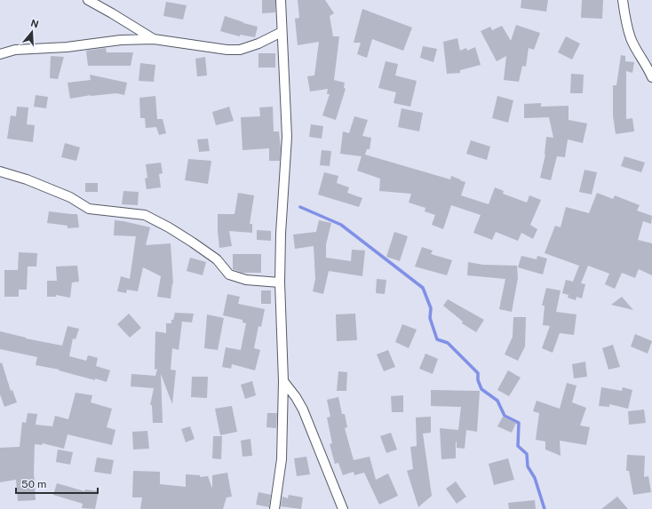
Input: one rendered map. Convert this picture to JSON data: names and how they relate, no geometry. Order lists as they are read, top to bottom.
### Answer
{
  "scale_bar": "50 m",
  "north": "top"
}
